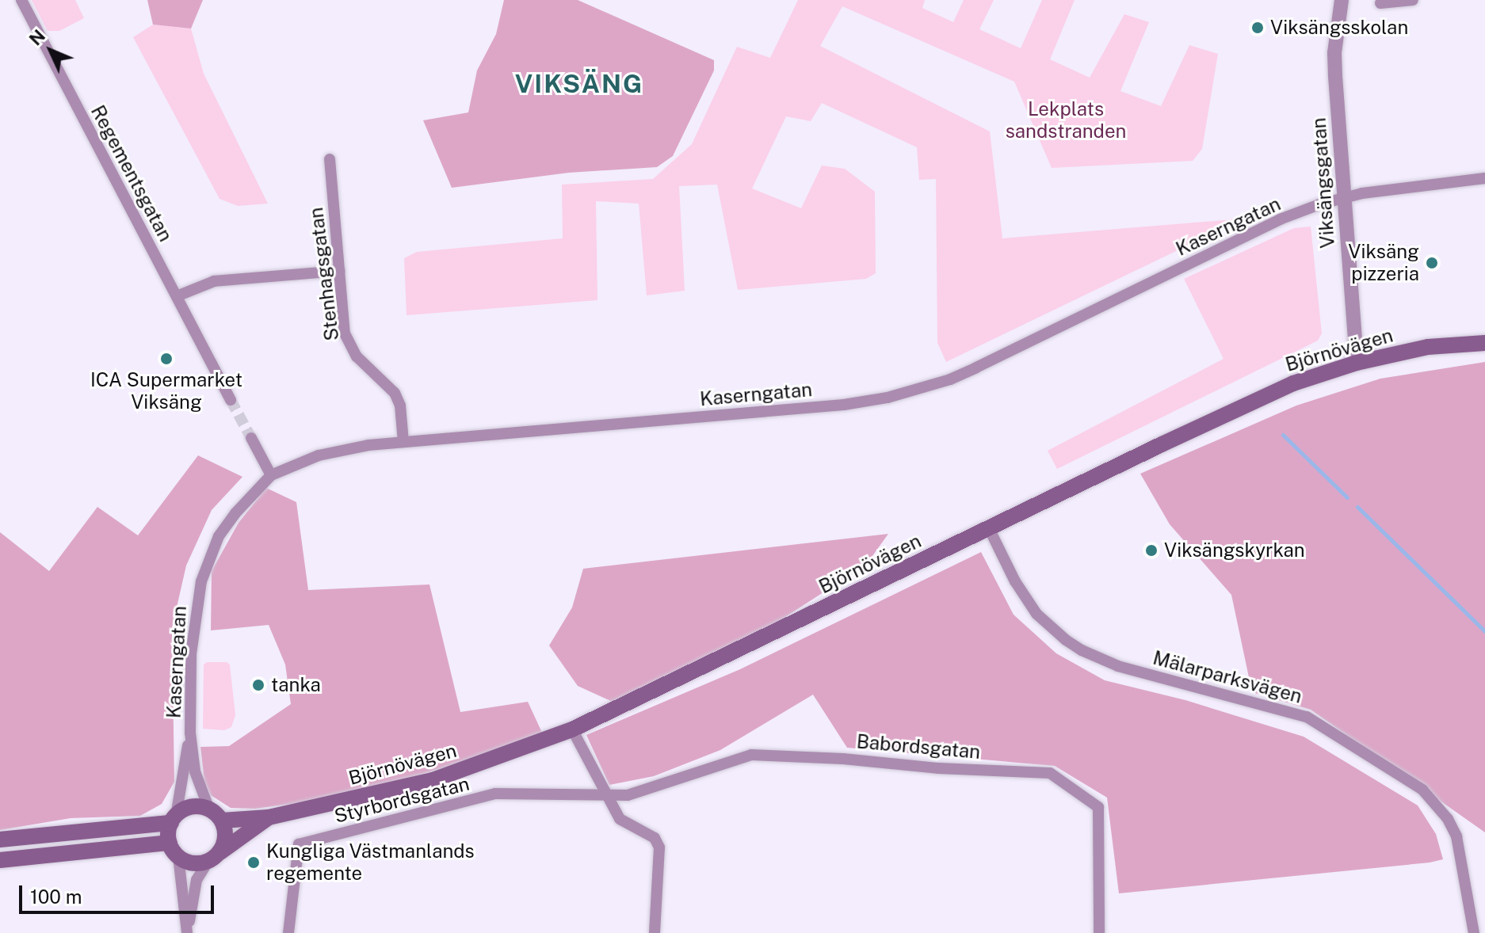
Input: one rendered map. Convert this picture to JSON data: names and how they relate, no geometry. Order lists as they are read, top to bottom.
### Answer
{
  "streets": {
    "main road": ["Björnövägen"],
    "street": [
      "Regementsgatan",
      "Viksängsgatan",
      "Kaserngatan",
      "Stenhagsgatan",
      "Mälarparksvägen",
      "Babordsgatan",
      "Styrbordsgatan"
    ]
  },
  "crossings": [
    ["Viksängsgatan", "Kaserngatan"],
    ["Viksängsgatan", "Björnövägen"],
    ["Kaserngatan", "Stenhagsgatan"],
    ["Kaserngatan", "Björnövägen"],
    ["Björnövägen", "Mälarparksvägen"],
    ["Babordsgatan", "Styrbordsgatan"]
  ],
  "districts": ["VIKSÄNG"],
  "parks": ["Lekplats sandstranden"],
  "places": [
    "Viksängsskolan",
    "Viksäng pizzeria",
    "ICA Supermarket Viksäng",
    "Viksängskyrkan",
    "tanka",
    "Kungliga Västmanlands regemente"
  ],
  "scale_bar": "100 m",
  "north": "top left"
}
